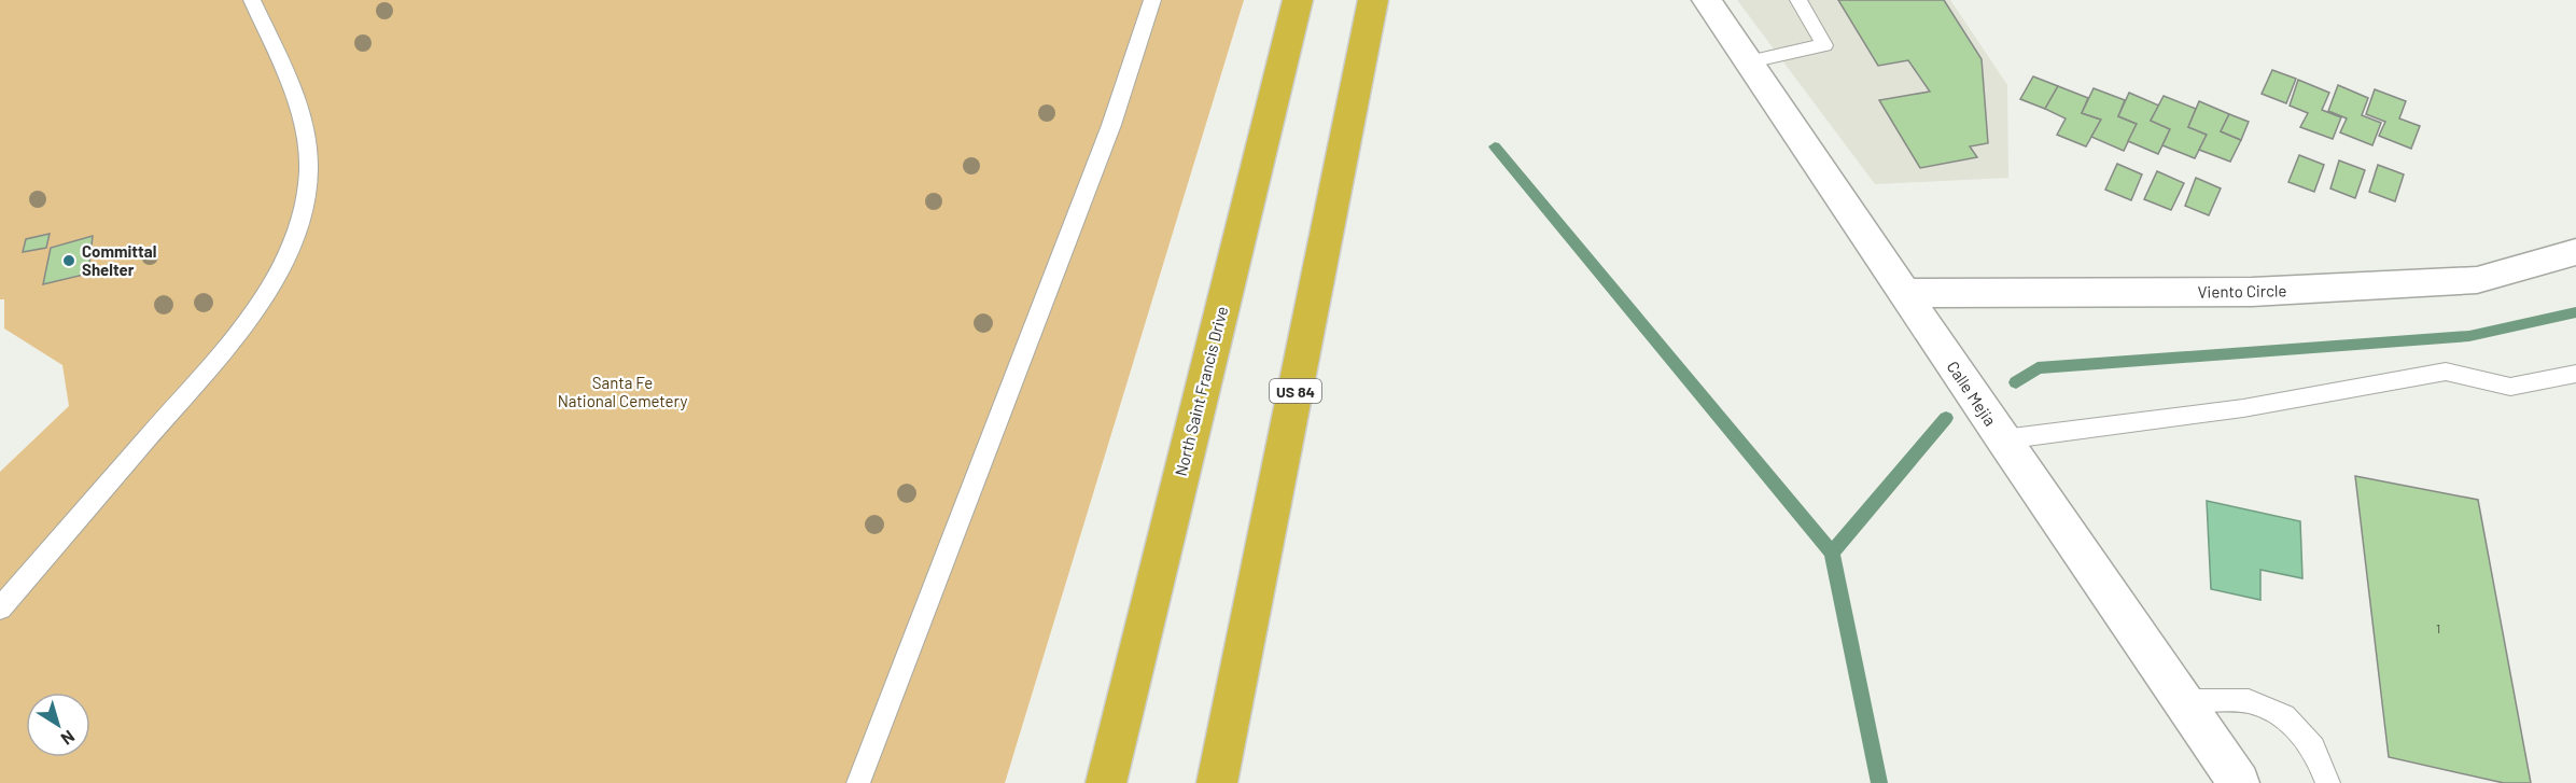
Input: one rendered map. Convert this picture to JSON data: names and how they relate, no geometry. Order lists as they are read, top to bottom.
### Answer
{
  "streets": {
    "highway": ["North Saint Francis Drive", "US 84"],
    "street": ["Viento Circle", "Calle Mejia"]
  },
  "crossings": [
    ["Viento Circle", "Calle Mejia"]
  ],
  "parks": ["Santa Fe National Cemetery"],
  "places": ["Committal Shelter"],
  "house_numbers": ["1"],
  "north": "bottom right"
}
